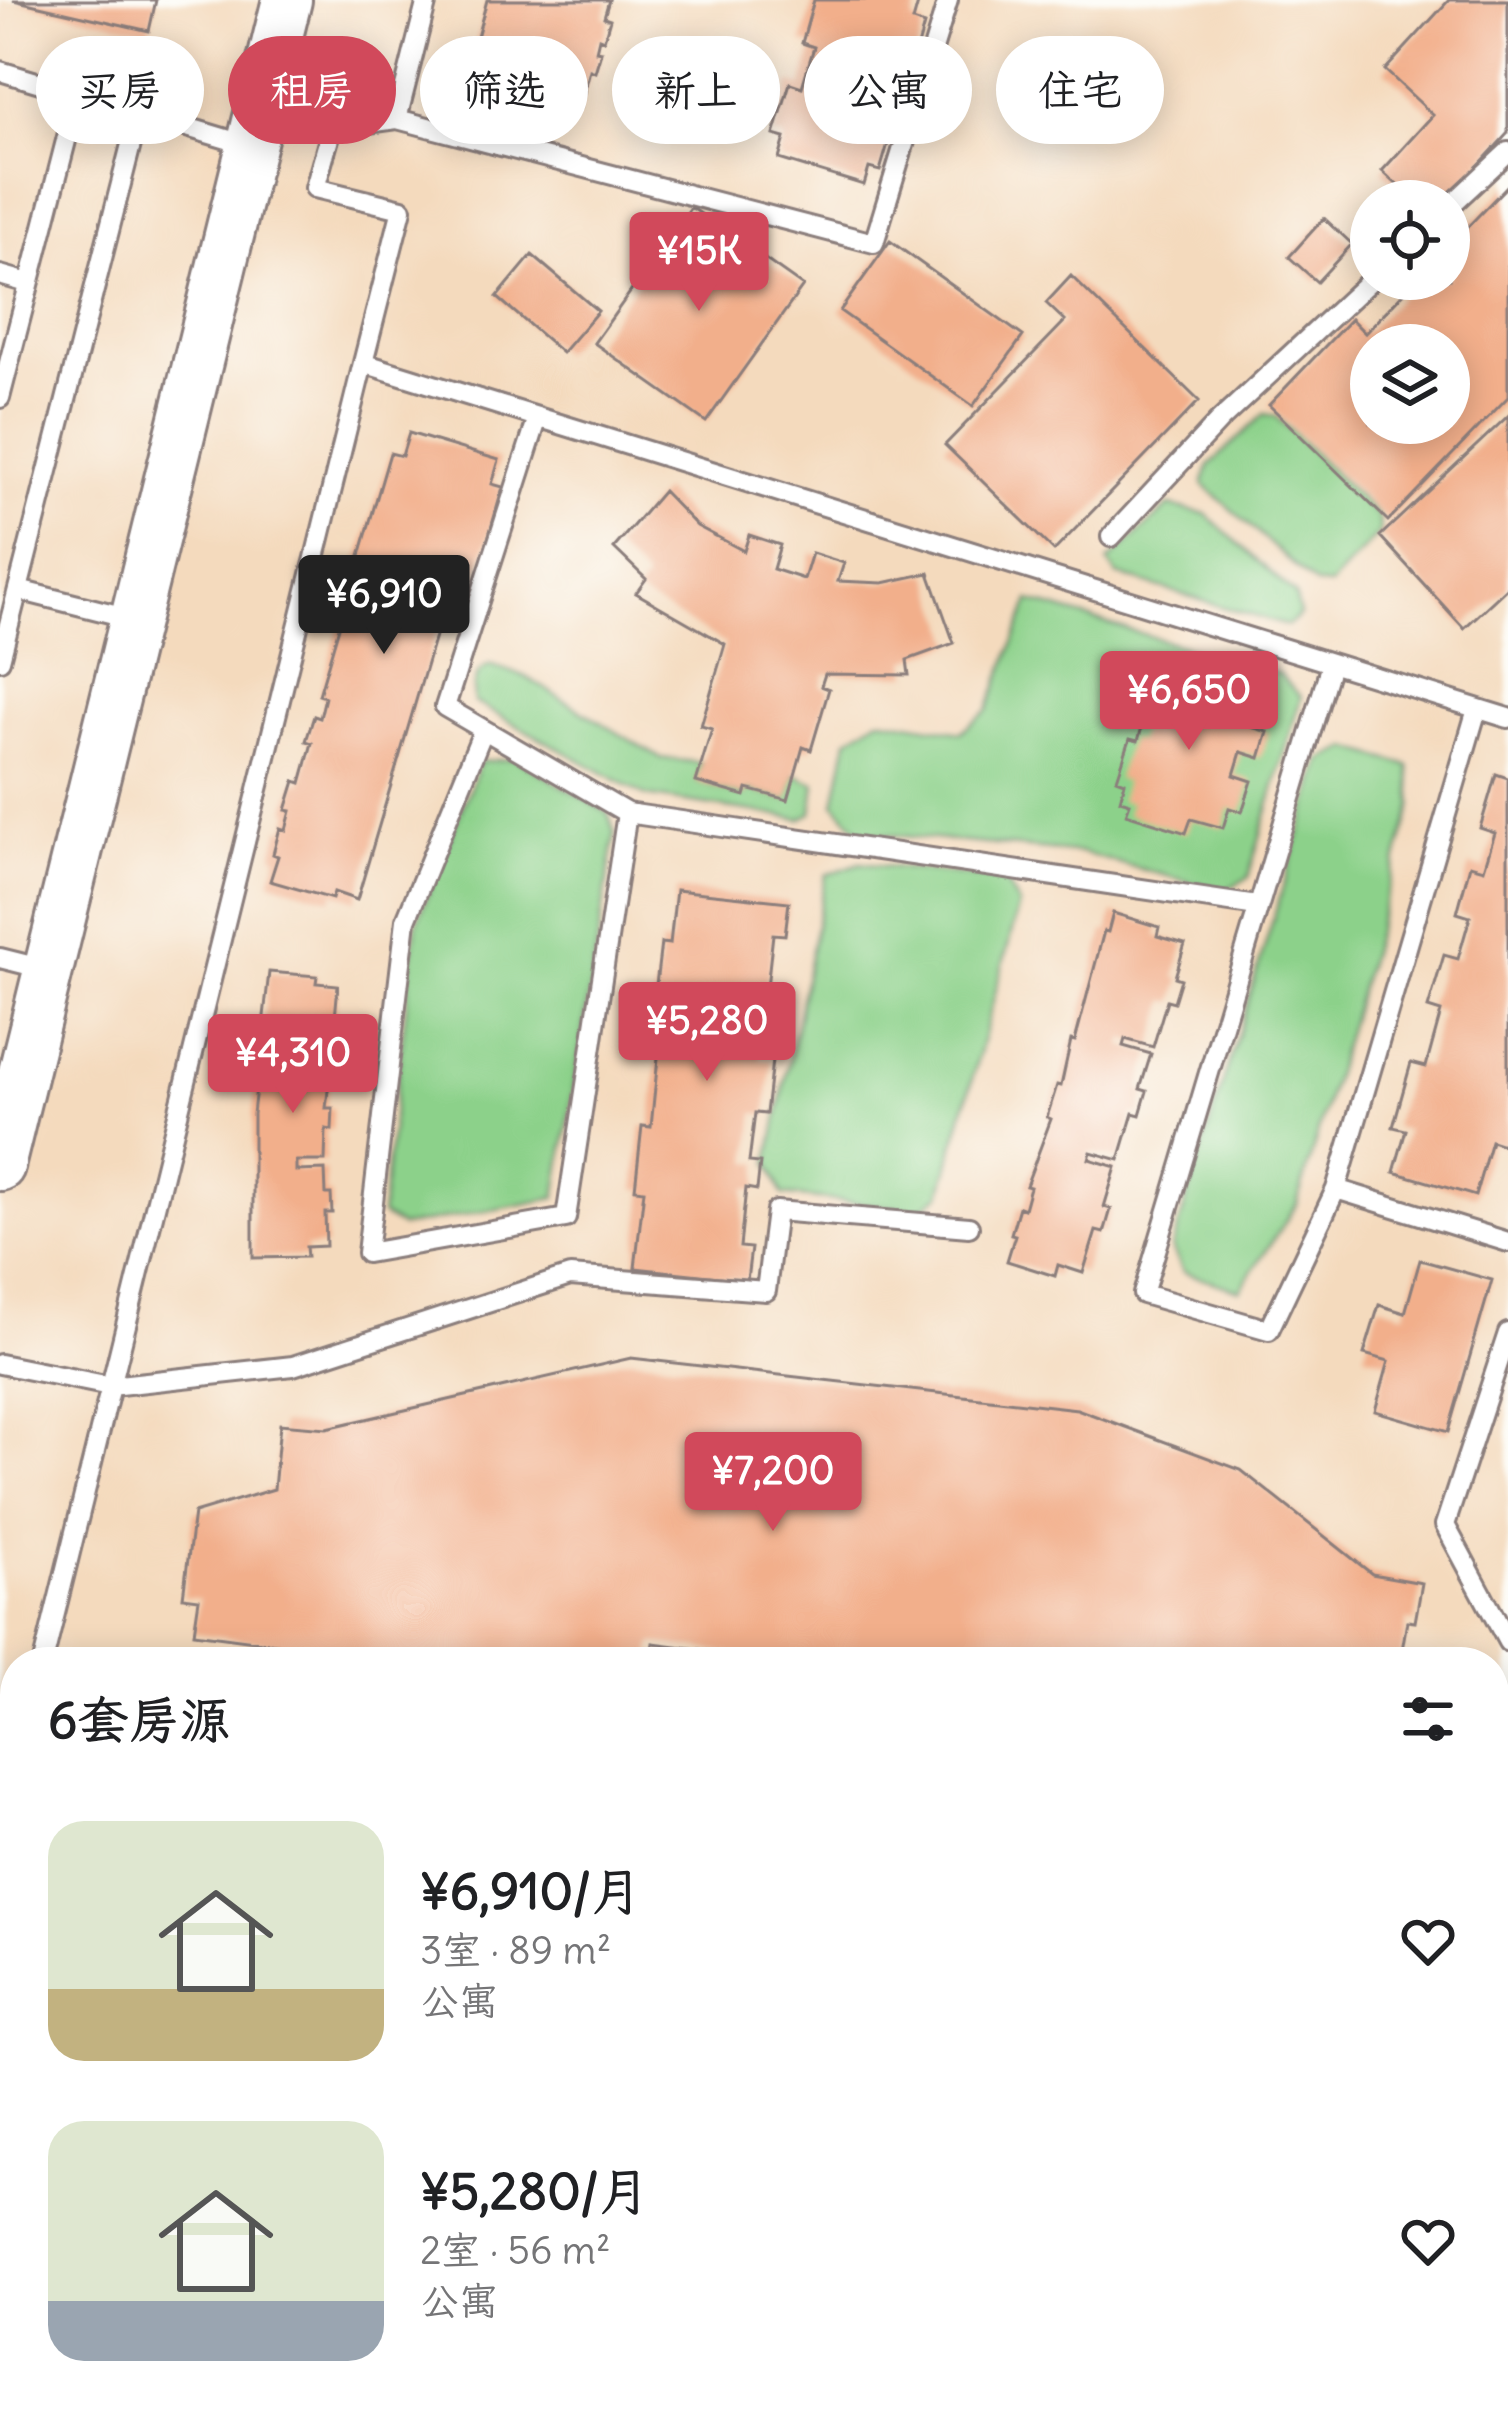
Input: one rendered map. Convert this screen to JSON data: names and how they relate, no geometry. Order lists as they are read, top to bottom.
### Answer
{
  "page": {
    "chip": [
      "买房",
      "租房",
      "筛选",
      "新上",
      "公寓",
      "住宅"
    ],
    "price": [
      "¥15K",
      "¥6,910",
      "¥6,650",
      "¥5,280",
      "¥4,310",
      "¥7,200"
    ],
    "heading": "6套房源",
    "list": [
      {
        "name": "¥6,910/月",
        "note": "3室 · 89 m² · 公寓"
      },
      {
        "name": "¥5,280/月",
        "note": "2室 · 56 m² · 公寓"
      }
    ]
  }
}
